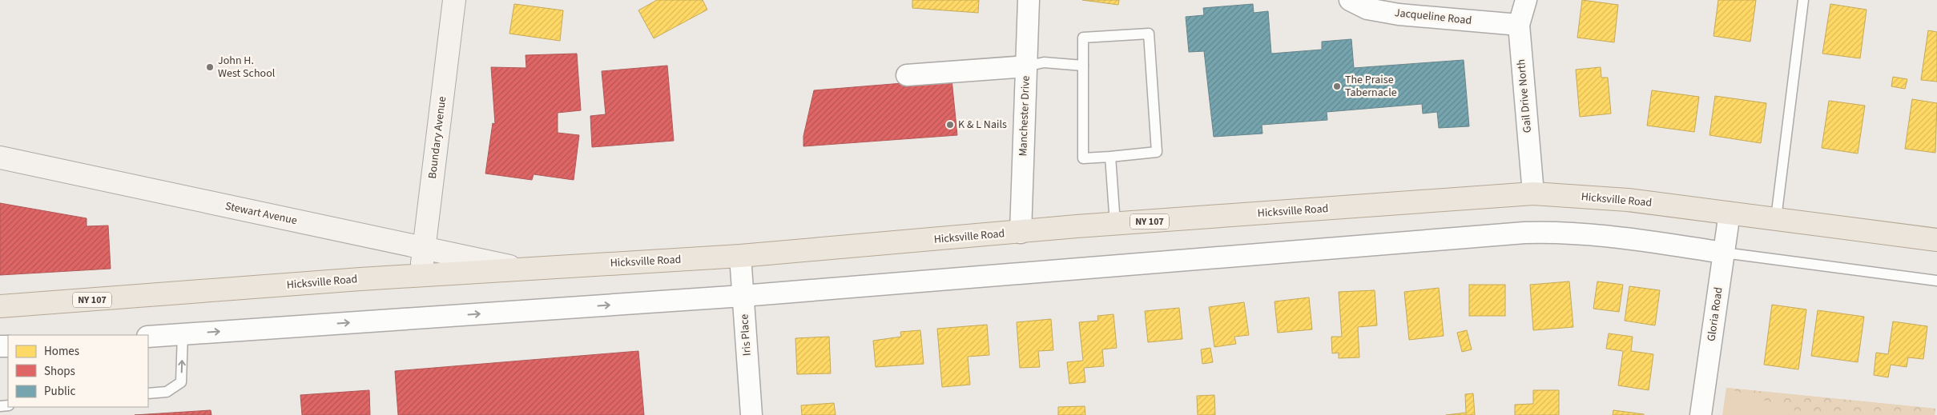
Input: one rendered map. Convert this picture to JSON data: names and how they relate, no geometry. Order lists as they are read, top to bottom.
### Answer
{
  "streets": {
    "main road": [
      "Boundary Avenue",
      "Hicksville Road",
      "Stewart Avenue",
      "NY 107"
    ],
    "street": [
      "Jacqueline Road",
      "Gail Drive North",
      "Manchester Drive",
      "Gloria Road",
      "Iris Place"
    ]
  },
  "crossings": [
    ["Jacqueline Road", "Gail Drive North"],
    ["Gail Drive North", "Hicksville Road"],
    ["Manchester Drive", "Hicksville Road"],
    ["Boundary Avenue", "Hicksville Road"],
    ["Boundary Avenue", "Stewart Avenue"],
    ["Hicksville Road", "Stewart Avenue"],
    ["Hicksville Road", "Gloria Road"],
    ["Hicksville Road", "Iris Place"]
  ],
  "places": ["John H. West School", "The Praise Tabernacle", "K & L Nails"],
  "legend": ["Homes", "Shops", "Public"]
}
